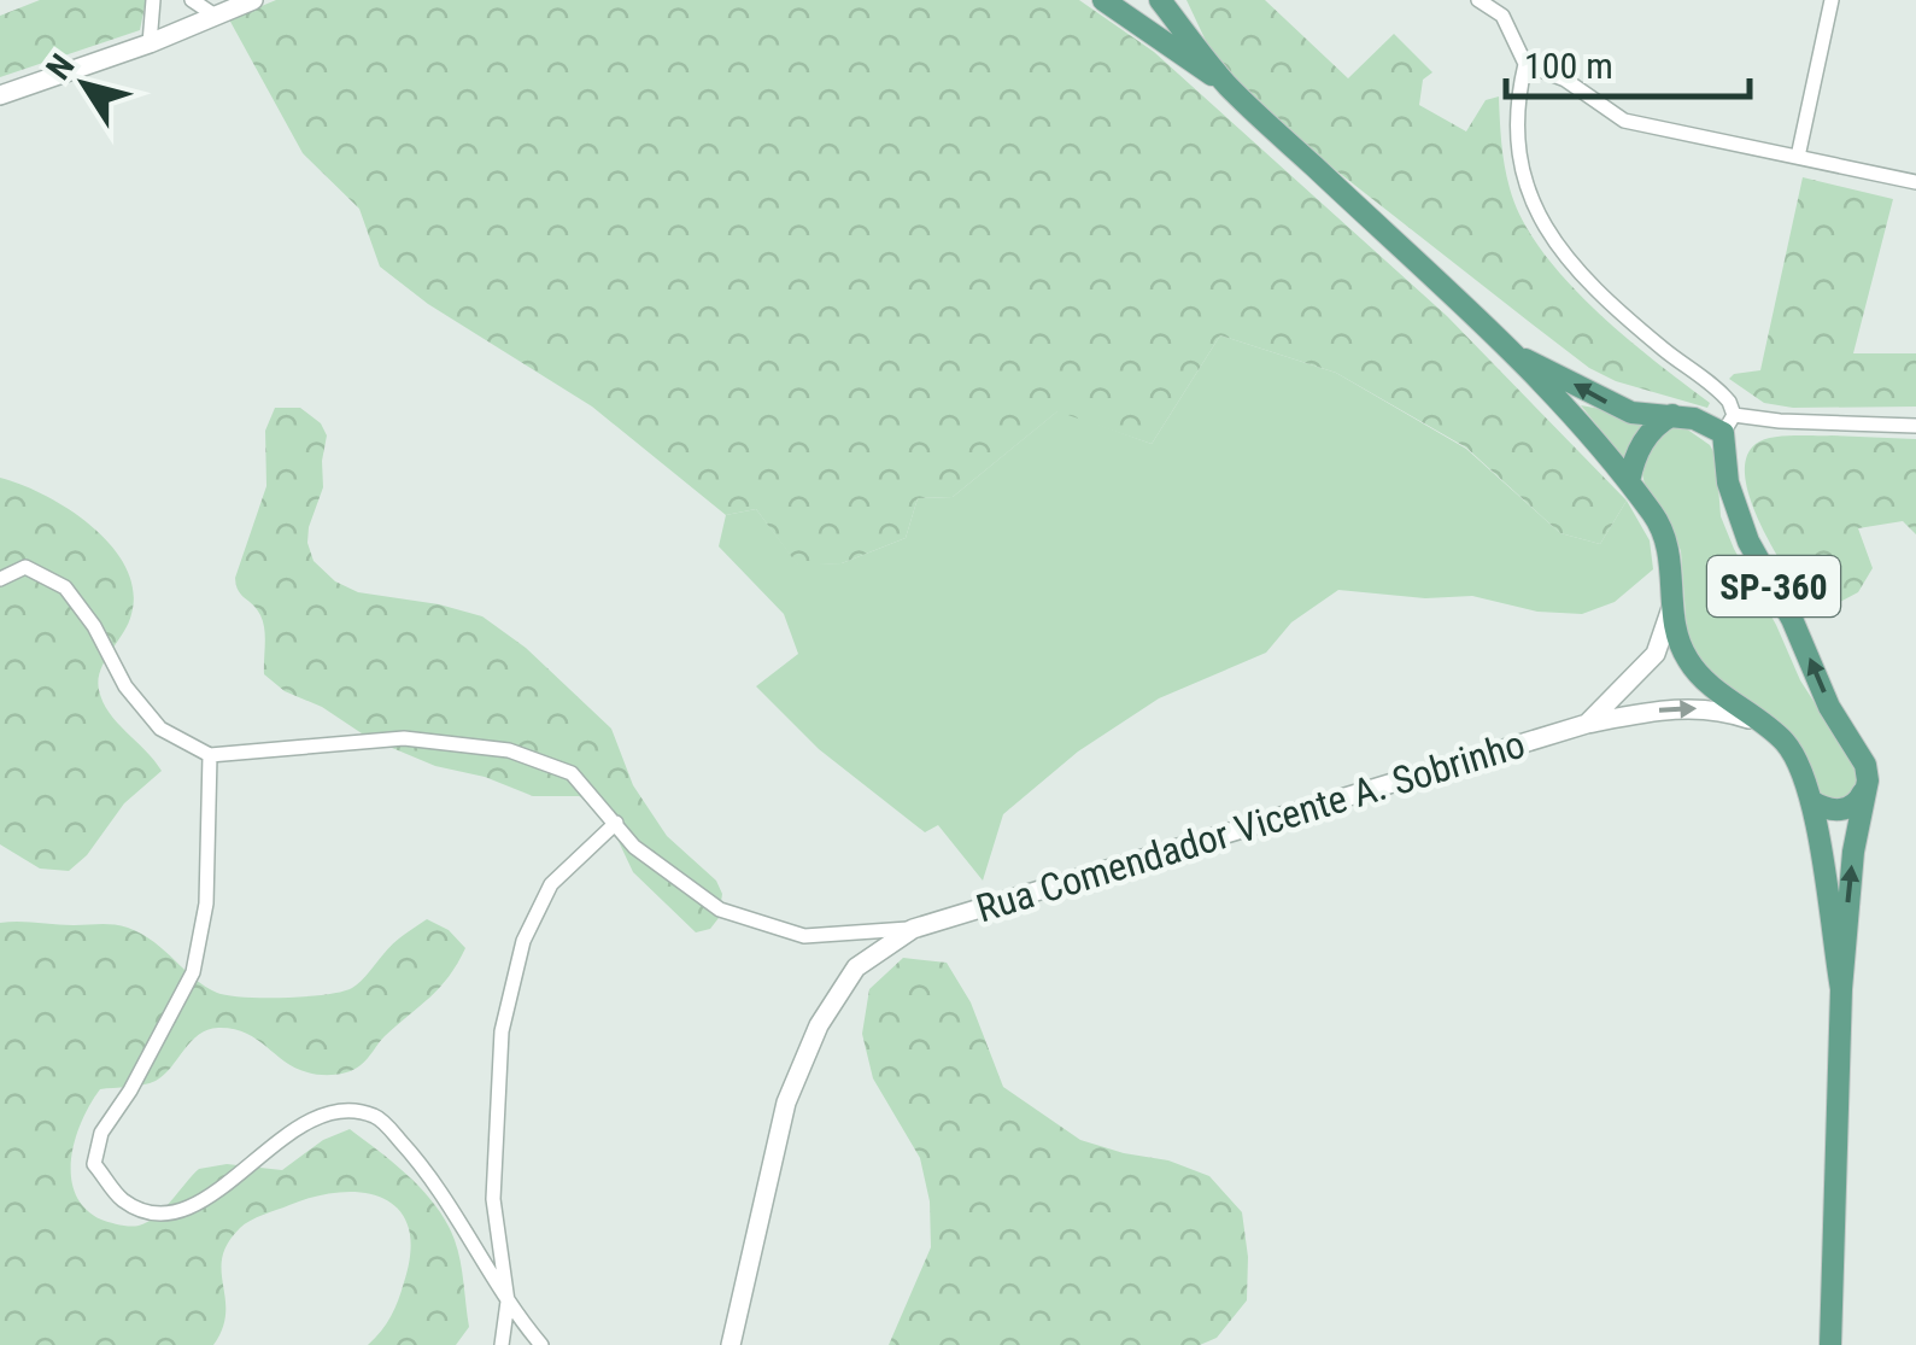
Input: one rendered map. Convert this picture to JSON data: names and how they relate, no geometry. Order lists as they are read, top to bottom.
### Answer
{
  "streets": {
    "main road": ["SP-360"],
    "street": ["Rua Comendador Vicente A. Sobrinho"]
  },
  "crossings": [
    ["SP-360", "Rua Comendador Vicente A. Sobrinho"]
  ],
  "scale_bar": "100 m",
  "north": "top left"
}
